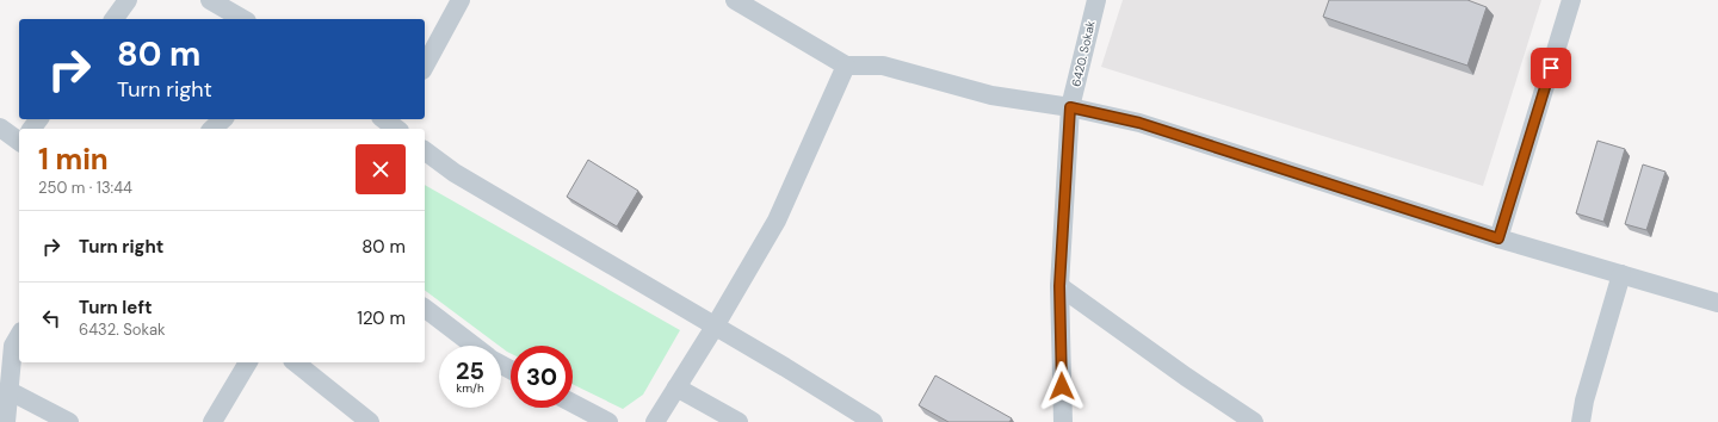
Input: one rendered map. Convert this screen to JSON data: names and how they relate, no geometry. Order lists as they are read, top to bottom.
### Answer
{
  "streets": {
    "street": ["6420. Sokak"]
  },
  "page": {
    "turn": ["80 m", "Turn right"],
    "heading": ["1 min", "250 m · 13:44"],
    "list": [
      {
        "name": "Turn right",
        "value": "80 m"
      },
      {
        "name": "Turn left",
        "note": "6432. Sokak",
        "value": "120 m"
      }
    ],
    "speed": "25 km/h",
    "limit": "30"
  }
}
